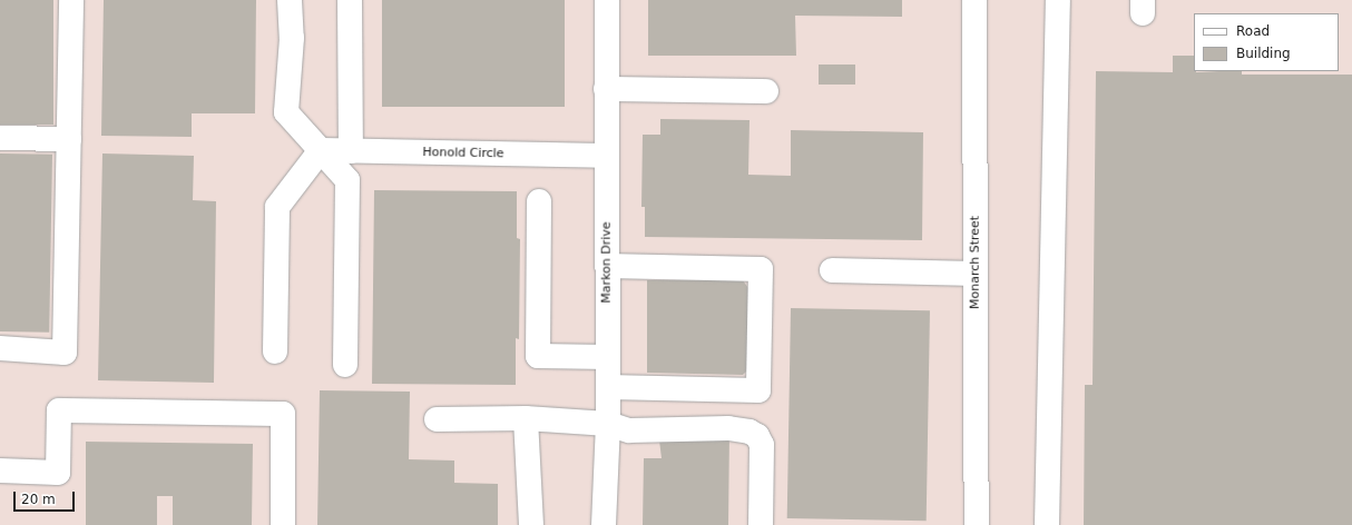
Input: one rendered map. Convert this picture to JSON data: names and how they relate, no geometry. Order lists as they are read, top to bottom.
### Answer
{
  "streets": {
    "street": ["Honold Circle", "Markon Drive", "Monarch Street"]
  },
  "crossings": [
    ["Honold Circle", "Markon Drive"]
  ],
  "legend": ["Road", "Building"],
  "scale_bar": "20 m"
}
